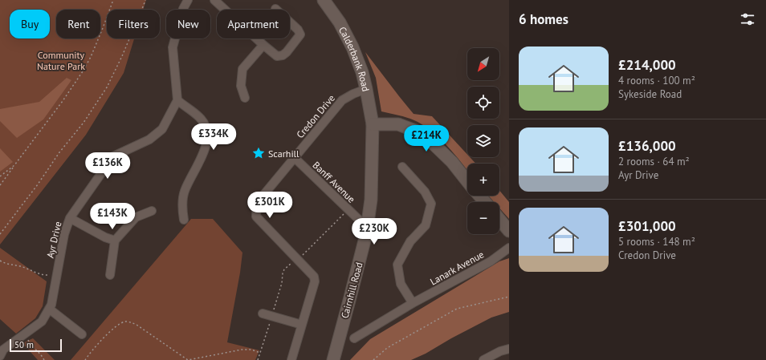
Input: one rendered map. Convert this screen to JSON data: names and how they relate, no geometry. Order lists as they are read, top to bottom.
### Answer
{
  "streets": {
    "main road": ["Calderbank Road", "Cairnhill Road"],
    "street": [
      "Credon Drive",
      "Banff Avenue",
      "Ayr Drive",
      "Lanark Avenue"
    ]
  },
  "crossings": [
    ["Calderbank Road", "Credon Drive"],
    ["Calderbank Road", "Cairnhill Road"],
    ["Credon Drive", "Banff Avenue"]
  ],
  "parks": ["Community Nature Park"],
  "places": {
    "place": ["Scarhill"]
  },
  "scale_bar": "50 m",
  "north": "bottom left",
  "page": {
    "heading": "6 homes",
    "chip": [
      "Buy",
      "Rent",
      "Filters",
      "New",
      "Apartment"
    ],
    "list": [
      {
        "name": "£214,000",
        "note": "4 rooms · 100 m² · Sykeside Road"
      },
      {
        "name": "£136,000",
        "note": "2 rooms · 64 m² · Ayr Drive"
      },
      {
        "name": "£301,000",
        "note": "5 rooms · 148 m² · Credon Drive"
      }
    ],
    "map_buttons": ["+", "−"],
    "price": [
      "£334K",
      "£214K",
      "£136K",
      "£301K",
      "£143K",
      "£230K"
    ],
    "scale": "50 m"
  }
}
